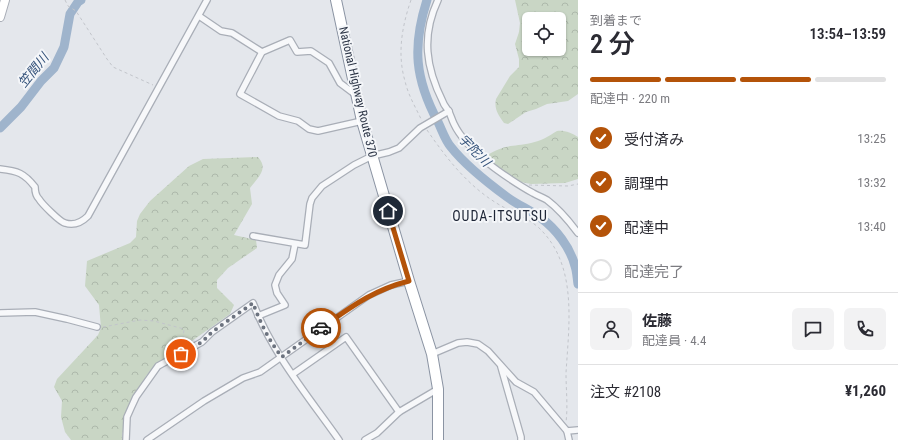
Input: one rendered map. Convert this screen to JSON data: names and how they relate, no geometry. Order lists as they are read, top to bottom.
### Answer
{
  "streets": {
    "highway": ["National Highway Route 370"]
  },
  "districts": ["OUDA-ITSUTSU"],
  "water": ["笠間川", "宇陀川"],
  "page": {
    "heading": ["2 分", "到着まで", "13:54–13:59"],
    "panel": [
      "佐藤",
      "配達員 · 4.4",
      "注文 #2108",
      "¥1,260"
    ],
    "bar": "配達中 · 220 m",
    "list": [
      ["受付済み", "13:25"],
      ["調理中", "13:32"],
      ["配達中", "13:40"],
      "配達完了"
    ]
  }
}
